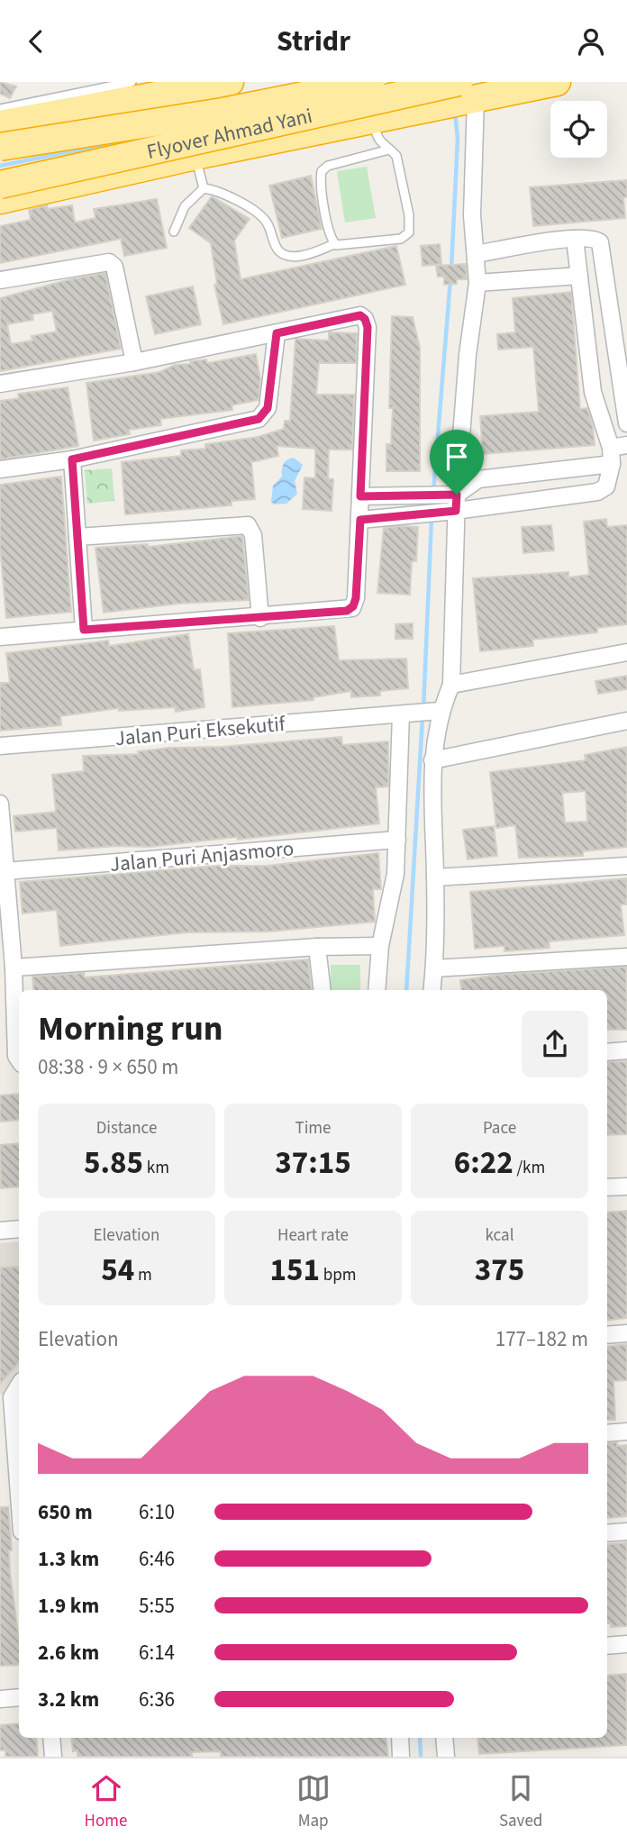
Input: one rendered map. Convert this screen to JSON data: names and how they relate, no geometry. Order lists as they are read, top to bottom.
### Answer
{
  "streets": {
    "highway": ["Flyover Ahmad Yani"],
    "street": ["Jalan Puri Eksekutif", "Jalan Puri Anjasmoro"]
  },
  "page": {
    "header": "Stridr",
    "heading": ["Morning run", "08:38 · 9 × 650 m"],
    "stats": [
      ["Distance", "5.85 km"],
      ["Time", "37:15"],
      ["Pace", "6:22 /km"],
      ["Elevation", "54 m"],
      ["Heart rate", "151 bpm"],
      ["kcal", "375"]
    ],
    "chart": ["Elevation", "177–182 m"],
    "list": [
      {
        "name": "650 m",
        "note": "6:10"
      },
      {
        "name": "1.3 km",
        "note": "6:46"
      },
      {
        "name": "1.9 km",
        "note": "5:55"
      },
      {
        "name": "2.6 km",
        "note": "6:14"
      },
      {
        "name": "3.2 km",
        "note": "6:36"
      }
    ],
    "tabs": ["Home", "Map", "Saved"]
  }
}
